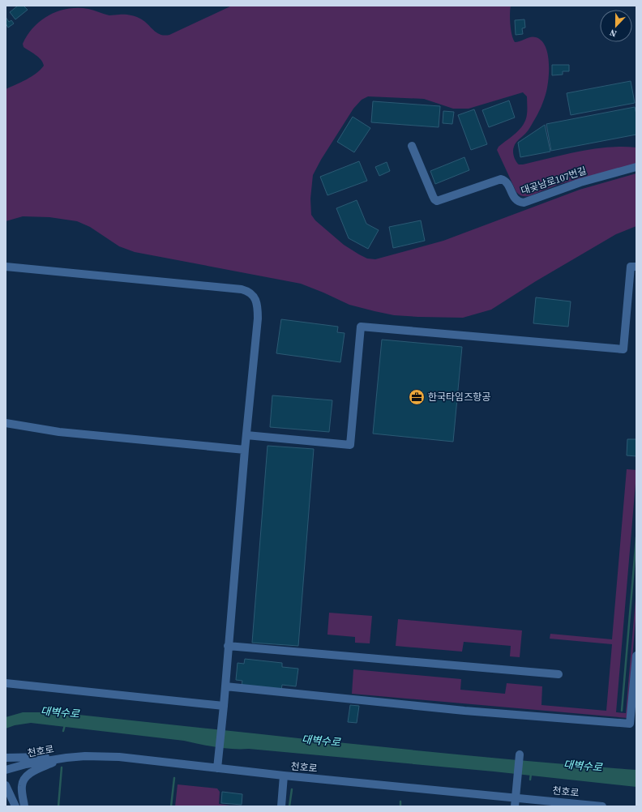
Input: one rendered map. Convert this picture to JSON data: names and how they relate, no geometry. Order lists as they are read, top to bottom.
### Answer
{
  "streets": {
    "street": ["대곶남로107번길", "천호로"]
  },
  "water": ["대벽수로"],
  "places": {
    "office": ["한국타임즈항공"]
  },
  "north": "bottom"
}
